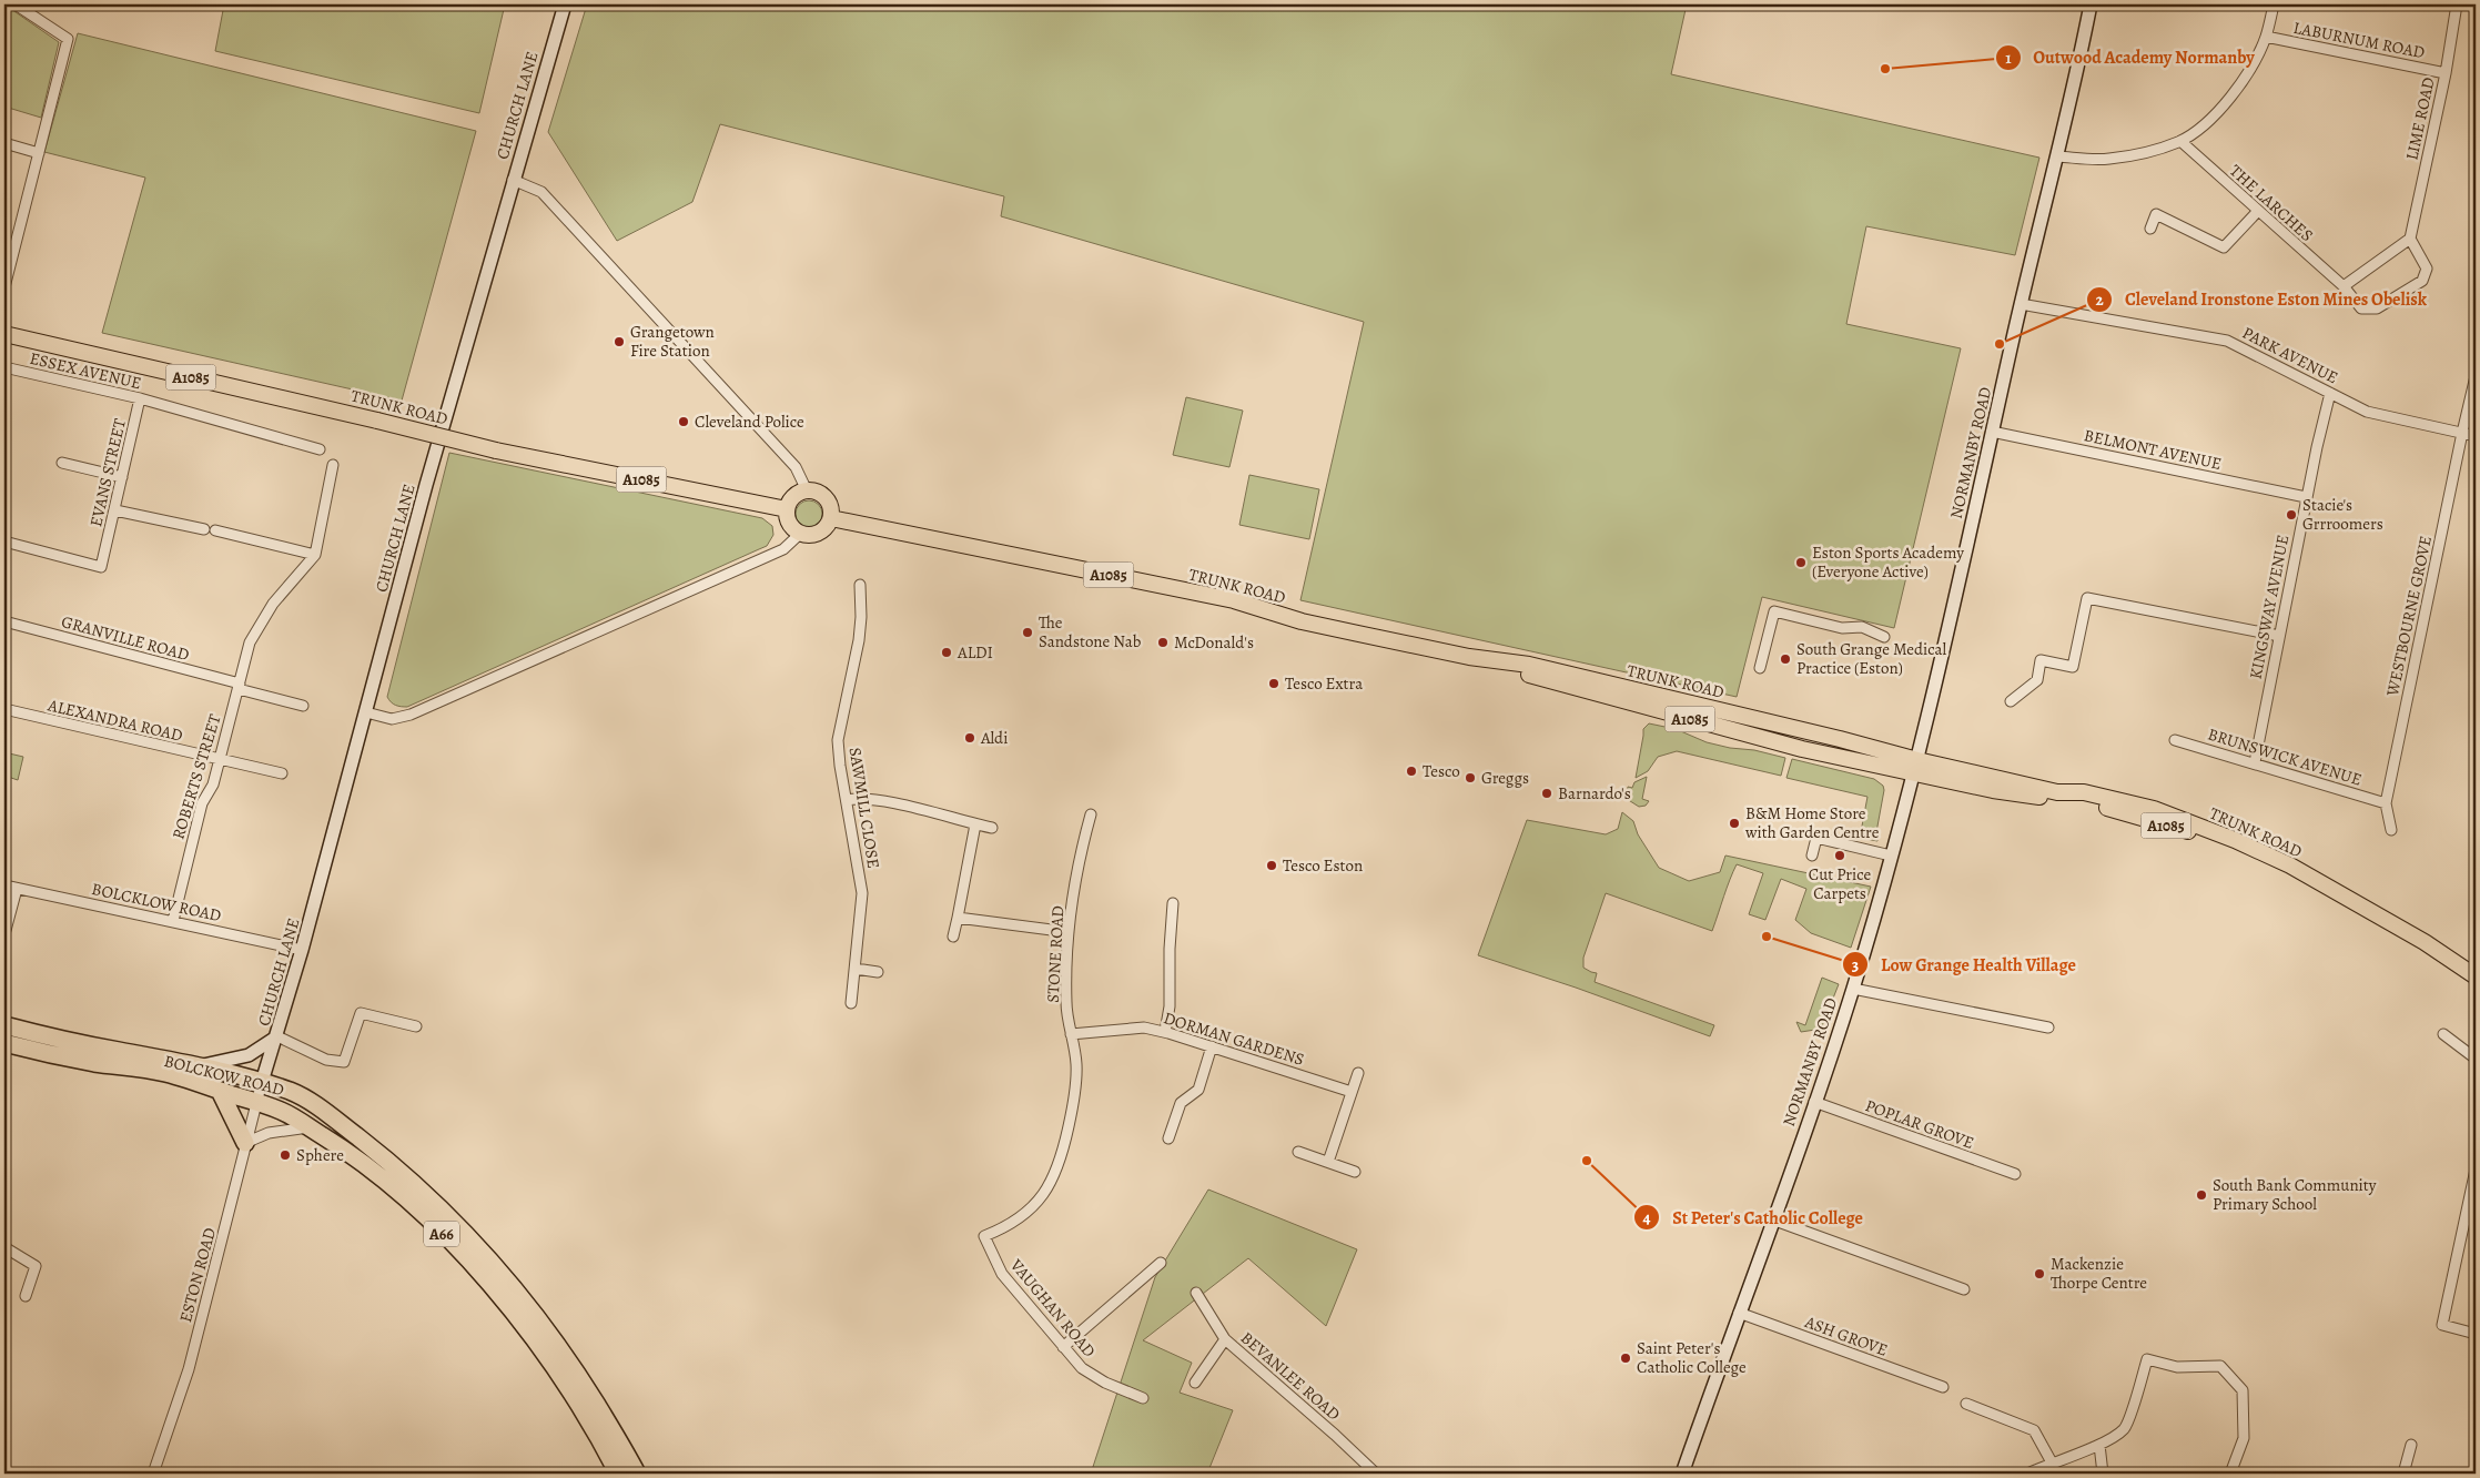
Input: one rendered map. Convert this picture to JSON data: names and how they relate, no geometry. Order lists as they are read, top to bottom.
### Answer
{
  "streets": {
    "highway": ["BOLCKOW ROAD", "A66"],
    "main road": ["A1085", "TRUNK ROAD"],
    "street": [
      "LABURNUM ROAD",
      "CHURCH LANE",
      "LIME ROAD",
      "THE LARCHES",
      "PARK AVENUE",
      "ESSEX AVENUE",
      "BELMONT AVENUE",
      "NORMANBY ROAD",
      "EVANS STREET",
      "KINGSWAY AVENUE",
      "WESTBOURNE GROVE",
      "GRANVILLE ROAD",
      "ALEXANDRA ROAD",
      "BRUNSWICK AVENUE",
      "ROBERTS STREET",
      "SAWMILL CLOSE",
      "BOLCKLOW ROAD",
      "STONE ROAD",
      "DORMAN GARDENS",
      "POPLAR GROVE",
      "ESTON ROAD",
      "VAUGHAN ROAD",
      "ASH GROVE",
      "BEVANLEE ROAD"
    ]
  },
  "crossings": [
    ["LABURNUM ROAD", "LIME ROAD"],
    ["CHURCH LANE", "BOLCKLOW ROAD"],
    ["CHURCH LANE", "BOLCKOW ROAD"],
    ["CHURCH LANE", "ESTON ROAD"],
    ["LIME ROAD", "THE LARCHES"],
    ["PARK AVENUE", "NORMANBY ROAD"],
    ["PARK AVENUE", "KINGSWAY AVENUE"],
    ["PARK AVENUE", "WESTBOURNE GROVE"],
    ["ESSEX AVENUE", "EVANS STREET"],
    ["TRUNK ROAD", "NORMANBY ROAD"],
    ["BELMONT AVENUE", "NORMANBY ROAD"],
    ["BELMONT AVENUE", "KINGSWAY AVENUE"],
    ["NORMANBY ROAD", "POPLAR GROVE"],
    ["NORMANBY ROAD", "ASH GROVE"],
    ["KINGSWAY AVENUE", "BRUNSWICK AVENUE"],
    ["WESTBOURNE GROVE", "BRUNSWICK AVENUE"],
    ["GRANVILLE ROAD", "ROBERTS STREET"],
    ["ALEXANDRA ROAD", "ROBERTS STREET"],
    ["ROBERTS STREET", "BOLCKLOW ROAD"],
    ["STONE ROAD", "DORMAN GARDENS"],
    ["STONE ROAD", "VAUGHAN ROAD"],
    ["BOLCKOW ROAD", "A66"],
    ["BOLCKOW ROAD", "ESTON ROAD"],
    ["A66", "ESTON ROAD"]
  ],
  "places": [
    "Outwood Academy Normanby",
    "Grangetown Fire Station",
    "Cleveland Ironstone Eston Mines Obelisk",
    "Cleveland Police",
    "Stacie's Grrroomers",
    "Eston Sports Academy (Everyone Active)",
    "The Sandstone Nab",
    "McDonald's",
    "ALDI",
    "South Grange Medical Practice (Eston)",
    "Tesco Extra",
    "Aldi",
    "Tesco",
    "Greggs",
    "Barnardo's",
    "B&M Home Store with Garden Centre",
    "Cut Price Carpets",
    "Tesco Eston",
    "Low Grange Health Village",
    "Sphere",
    "St Peter's Catholic College",
    "South Bank Community Primary School",
    "Mackenzie Thorpe Centre",
    "Saint Peter's Catholic College"
  ]
}
